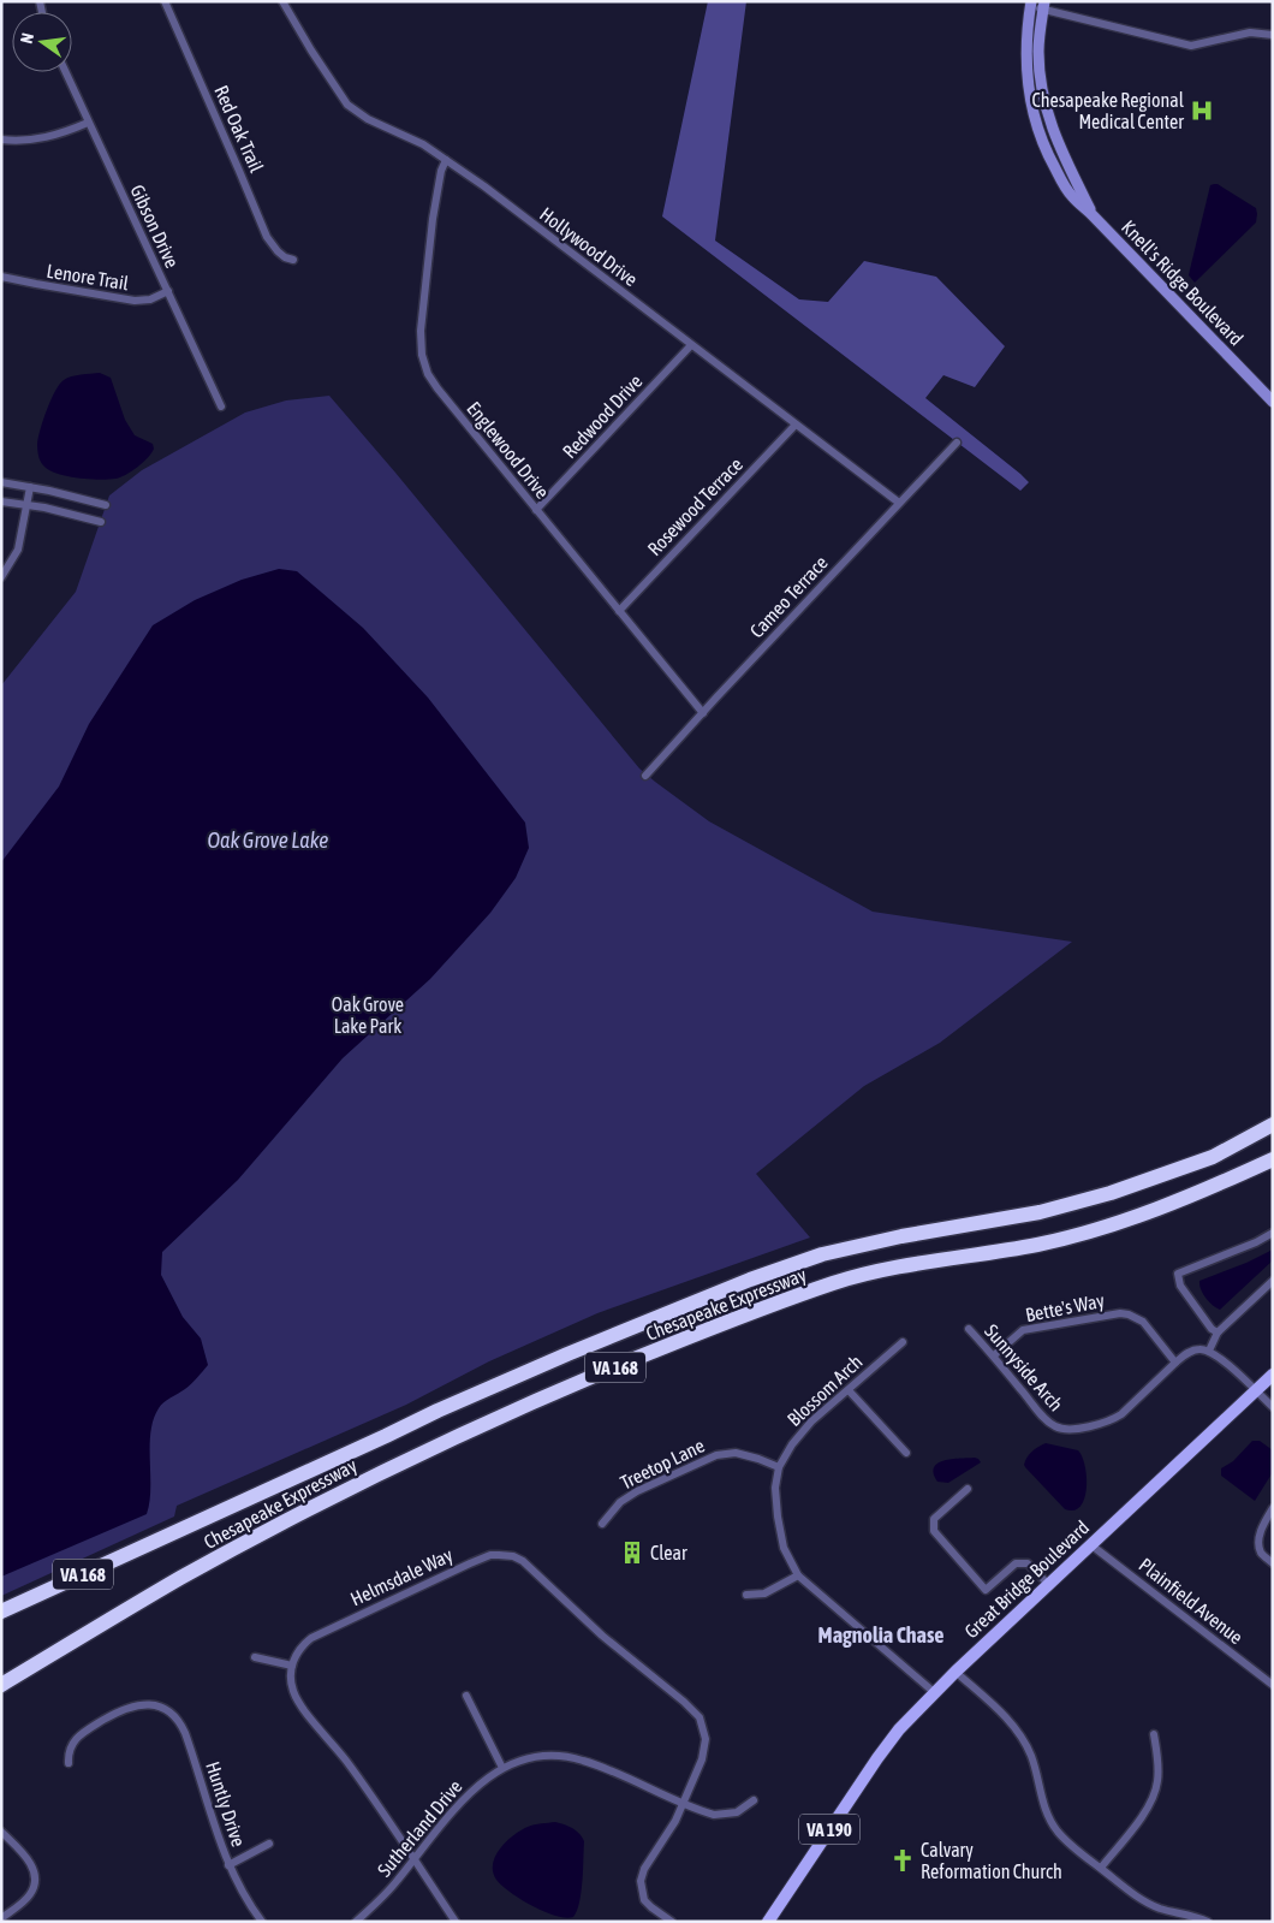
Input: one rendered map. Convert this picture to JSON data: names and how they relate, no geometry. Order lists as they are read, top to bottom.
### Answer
{
  "streets": {
    "highway": ["Chesapeake Expressway", "VA 168"],
    "main road": ["Great Bridge Boulevard", "VA 190"],
    "street": [
      "Red Oak Trail",
      "Gibson Drive",
      "Hollywood Drive",
      "Lenore Trail",
      "Knell's Ridge Boulevard",
      "Redwood Drive",
      "Englewood Drive",
      "Rosewood Terrace",
      "Cameo Terrace",
      "Bette's Way",
      "Sunnyside Arch",
      "Blossom Arch",
      "Treetop Lane",
      "Helmsdale Way",
      "Plainfield Avenue",
      "Huntly Drive",
      "Sutherland Drive"
    ]
  },
  "crossings": [
    ["Gibson Drive", "Lenore Trail"],
    ["Hollywood Drive", "Redwood Drive"],
    ["Hollywood Drive", "Englewood Drive"],
    ["Hollywood Drive", "Rosewood Terrace"],
    ["Hollywood Drive", "Cameo Terrace"],
    ["Redwood Drive", "Englewood Drive"],
    ["Englewood Drive", "Rosewood Terrace"],
    ["Englewood Drive", "Cameo Terrace"],
    ["Bette's Way", "Sunnyside Arch"],
    ["Blossom Arch", "Treetop Lane"],
    ["Blossom Arch", "Great Bridge Boulevard"],
    ["Helmsdale Way", "Sutherland Drive"],
    ["Great Bridge Boulevard", "Plainfield Avenue"]
  ],
  "districts": ["Magnolia Chase"],
  "water": ["Oak Grove Lake"],
  "parks": ["Oak Grove Lake Park"],
  "places": {
    "hospital": ["Chesapeake Regional Medical Center"],
    "building": ["Clear"],
    "church": ["Calvary Reformation Church"]
  },
  "north": "left"
}
